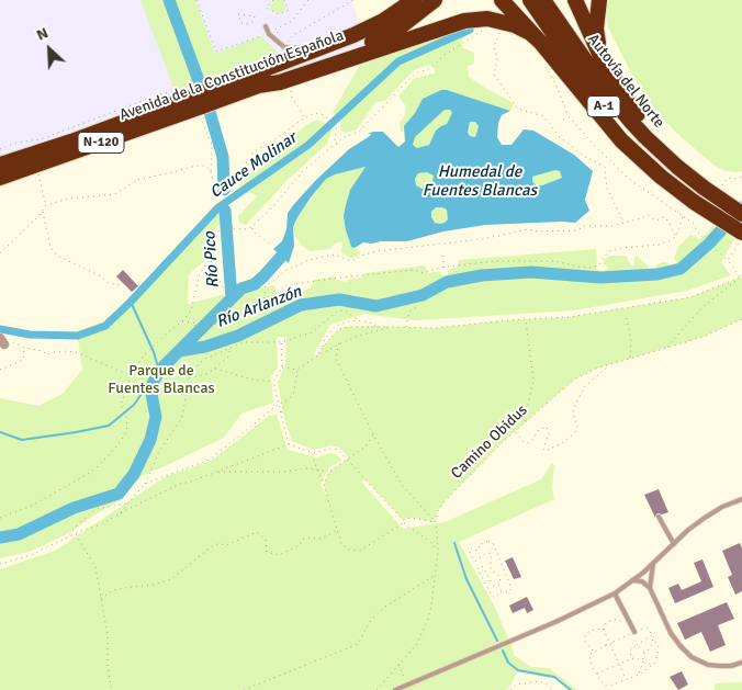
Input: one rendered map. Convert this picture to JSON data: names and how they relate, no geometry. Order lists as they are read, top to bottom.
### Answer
{
  "streets": {
    "highway": [
      "Avenida de la Constitución Española",
      "Autovía del Norte",
      "A-1",
      "N-120"
    ],
    "path": ["Camino Obidus"]
  },
  "crossings": [
    ["Autovía del Norte", "A-1"]
  ],
  "water": [
    "Cauce Molinar",
    "Humedal de Fuentes Blancas",
    "Río Pico",
    "Río Arlanzón"
  ],
  "parks": ["Parque de Fuentes Blancas"],
  "north": "top left"
}
